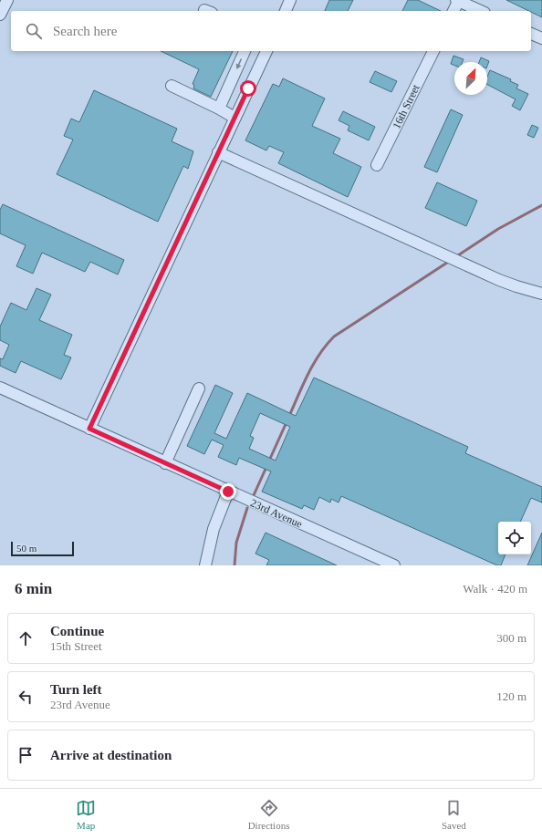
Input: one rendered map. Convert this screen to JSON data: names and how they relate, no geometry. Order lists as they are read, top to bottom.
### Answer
{
  "streets": {
    "street": ["16th Street", "23rd Avenue"]
  },
  "scale_bar": "50 m",
  "north": "top right",
  "page": {
    "search": "Search here",
    "scale": "50 m",
    "heading": ["6 min", "Walk · 420 m"],
    "list": [
      ["Continue", "15th Street", "300 m"],
      ["Turn left", "23rd Avenue", "120 m"],
      "Arrive at destination"
    ],
    "nav": ["Map", "Directions", "Saved"]
  }
}
